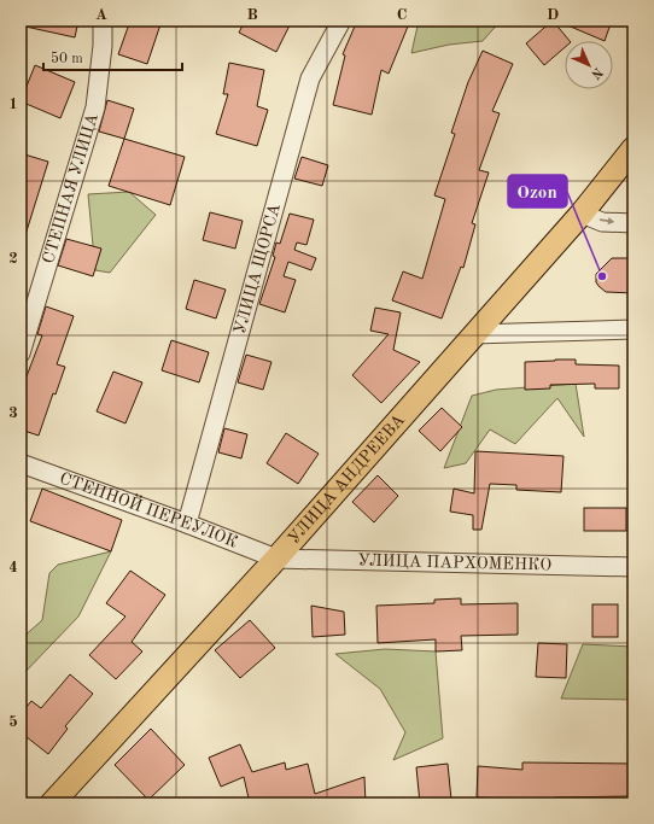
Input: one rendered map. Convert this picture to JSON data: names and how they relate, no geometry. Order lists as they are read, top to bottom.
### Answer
{
  "streets": {
    "main road": ["УЛИЦА АНДРЕЕВА"],
    "street": [
      "СТЕПНАЯ УЛИЦА",
      "УЛИЦА ЩОРСА",
      "СТЕПНОЙ ПЕРЕУЛОК",
      "УЛИЦА ПАРХОМЕНКО"
    ]
  },
  "crossings": [
    ["УЛИЦА ЩОРСА", "СТЕПНОЙ ПЕРЕУЛОК"],
    ["УЛИЦА АНДРЕЕВА", "СТЕПНОЙ ПЕРЕУЛОК"],
    ["УЛИЦА АНДРЕЕВА", "УЛИЦА ПАРХОМЕНКО"],
    ["СТЕПНОЙ ПЕРЕУЛОК", "УЛИЦА ПАРХОМЕНКО"]
  ],
  "places": ["Ozon"],
  "scale_bar": "50 m",
  "north": "bottom right",
  "grid": {
    "columns": [
      "A",
      "B",
      "C",
      "D"
    ],
    "rows": [
      "1",
      "2",
      "3",
      "4",
      "5"
    ]
  }
}
